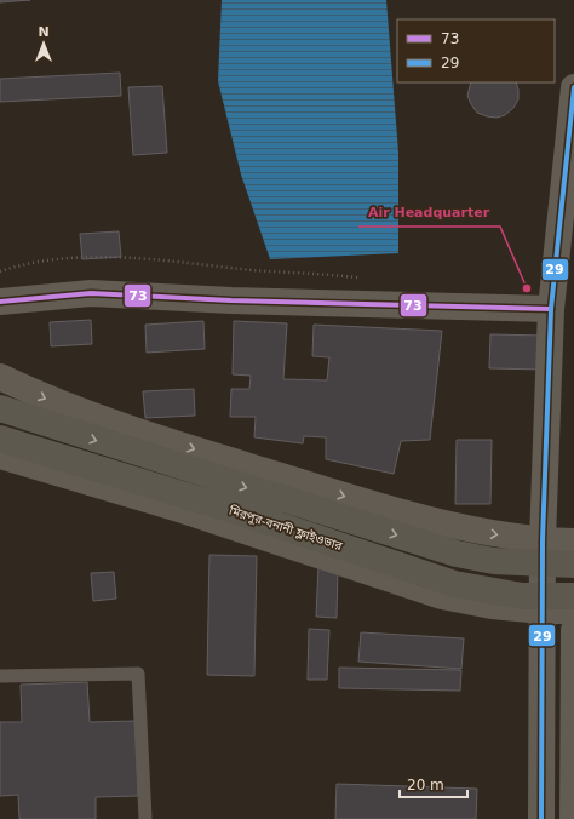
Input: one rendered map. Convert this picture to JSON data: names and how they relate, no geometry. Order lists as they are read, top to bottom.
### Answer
{
  "streets": {
    "main road": ["মিরপুর-বনানী ফ্লাইওভার"]
  },
  "places": ["Air Headquarter"],
  "lines": ["transit line 29", "transit line 73"],
  "legend": ["73", "29"],
  "scale_bar": "20 m",
  "north": "top"
}
